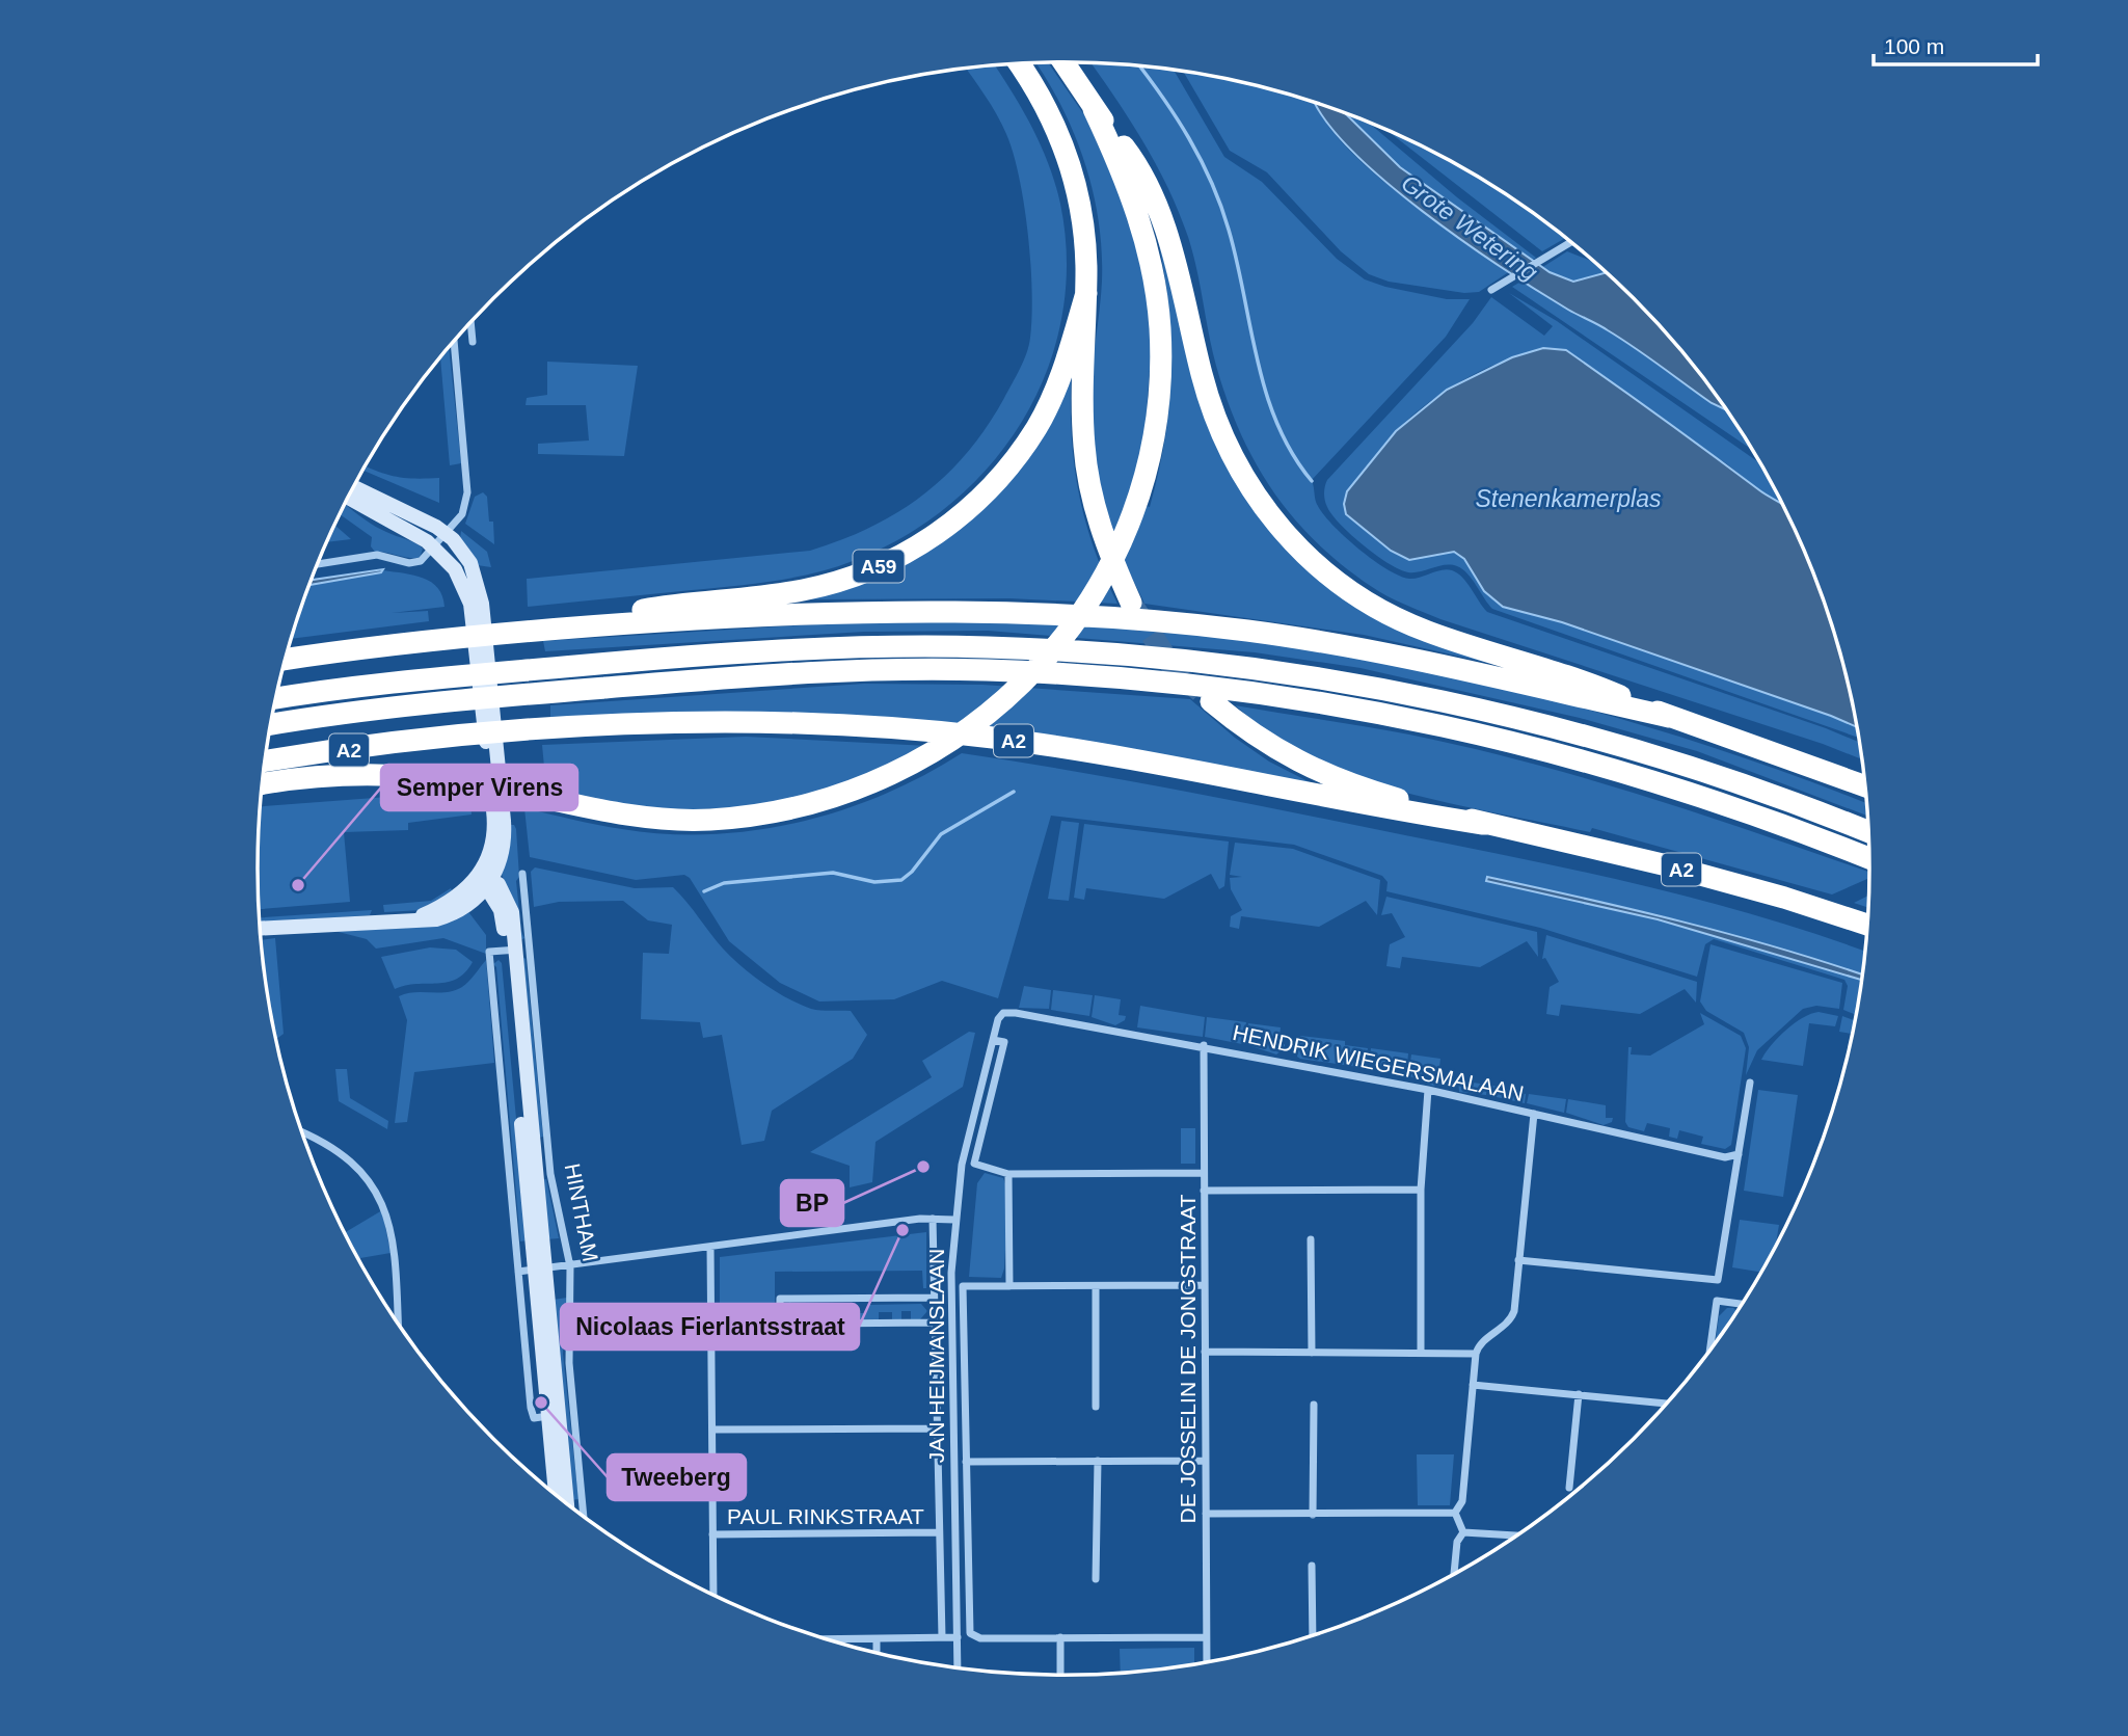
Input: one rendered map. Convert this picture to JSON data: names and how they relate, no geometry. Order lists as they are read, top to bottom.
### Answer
{
  "streets": {
    "highway": ["A59", "A2"],
    "main road": ["HINTHAM"],
    "street": [
      "HENDRIK WIEGERSMALAAN",
      "JAN HEIJMANSLAAN",
      "DE JOSSELIN DE JONGSTRAAT",
      "PAUL RINKSTRAAT"
    ]
  },
  "crossings": [
    ["HENDRIK WIEGERSMALAAN", "JAN HEIJMANSLAAN"],
    ["HENDRIK WIEGERSMALAAN", "DE JOSSELIN DE JONGSTRAAT"],
    ["JAN HEIJMANSLAAN", "PAUL RINKSTRAAT"]
  ],
  "water": ["Grote Wetering", "Stenenkamerplas"],
  "places": [
    "Semper Virens",
    "BP",
    "Nicolaas Fierlantsstraat",
    "Tweeberg"
  ],
  "scale_bar": "100 m"
}
